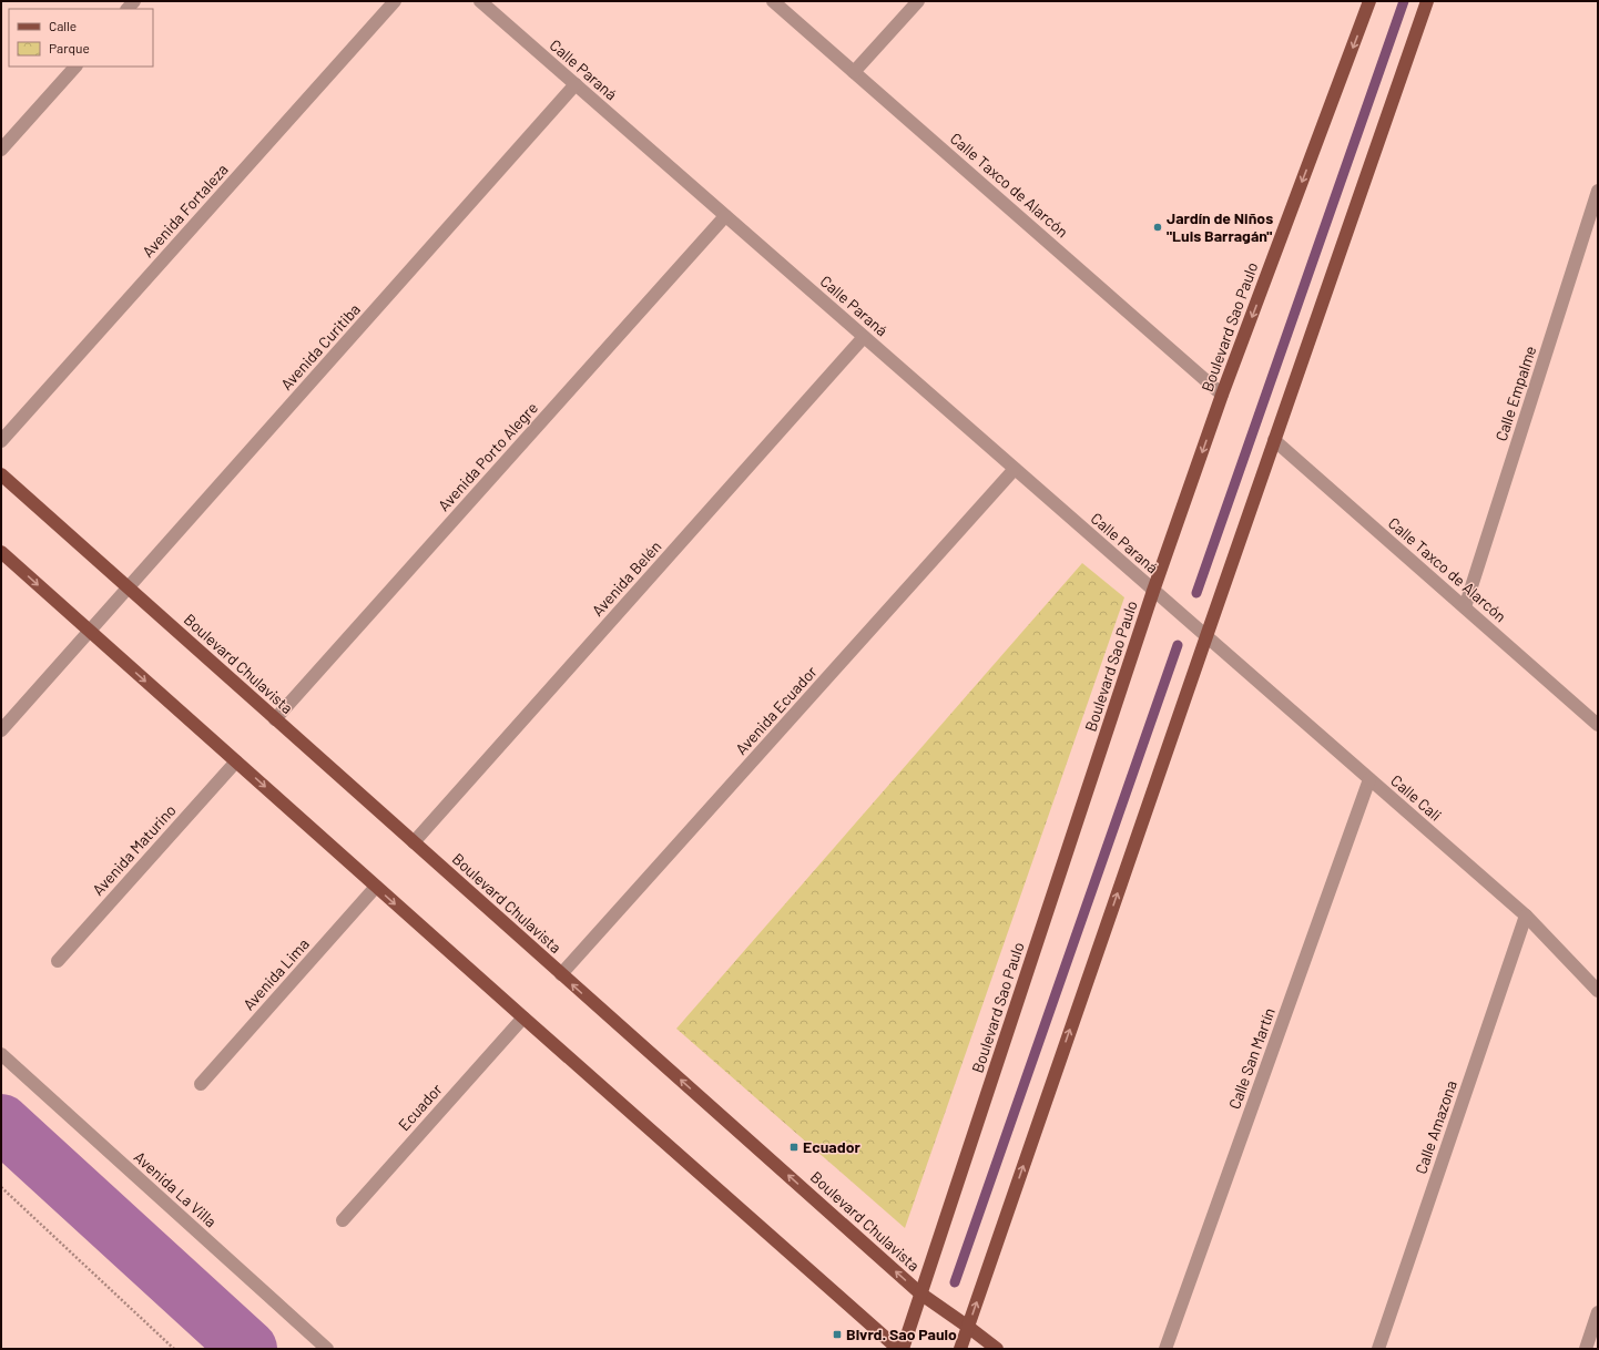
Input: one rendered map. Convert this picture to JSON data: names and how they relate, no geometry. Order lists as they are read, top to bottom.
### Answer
{
  "streets": {
    "main road": ["Boulevard Sao Paulo", "Boulevard Chulavista"],
    "street": [
      "Calle Paraná",
      "Calle Taxco de Alarcón",
      "Avenida Fortaleza",
      "Avenida Curitiba",
      "Calle Empalme",
      "Avenida Porto Alegre",
      "Avenida Belén",
      "Avenida Ecuador",
      "Calle Cali",
      "Avenida Maturino",
      "Avenida Lima",
      "Calle San Martín",
      "Ecuador",
      "Calle Amazona",
      "Avenida La Villa"
    ]
  },
  "crossings": [
    ["Calle Paraná", "Boulevard Sao Paulo"],
    ["Calle Paraná", "Avenida Curitiba"],
    ["Calle Paraná", "Avenida Porto Alegre"],
    ["Calle Paraná", "Avenida Belén"],
    ["Calle Paraná", "Avenida Ecuador"],
    ["Calle Paraná", "Calle Cali"],
    ["Calle Taxco de Alarcón", "Boulevard Sao Paulo"],
    ["Calle Taxco de Alarcón", "Calle Empalme"],
    ["Boulevard Sao Paulo", "Boulevard Chulavista"],
    ["Avenida Curitiba", "Boulevard Chulavista"],
    ["Avenida Porto Alegre", "Boulevard Chulavista"],
    ["Avenida Belén", "Boulevard Chulavista"],
    ["Boulevard Chulavista", "Avenida Ecuador"],
    ["Calle Cali", "Calle San Martín"],
    ["Calle Cali", "Calle Amazona"]
  ],
  "places": {
    "other": ["Jardín de Niños \"Luis Barragán\""],
    "transit": ["Ecuador", "Blvrd. Sao Paulo"]
  },
  "legend": ["Calle", "Parque"]
}
